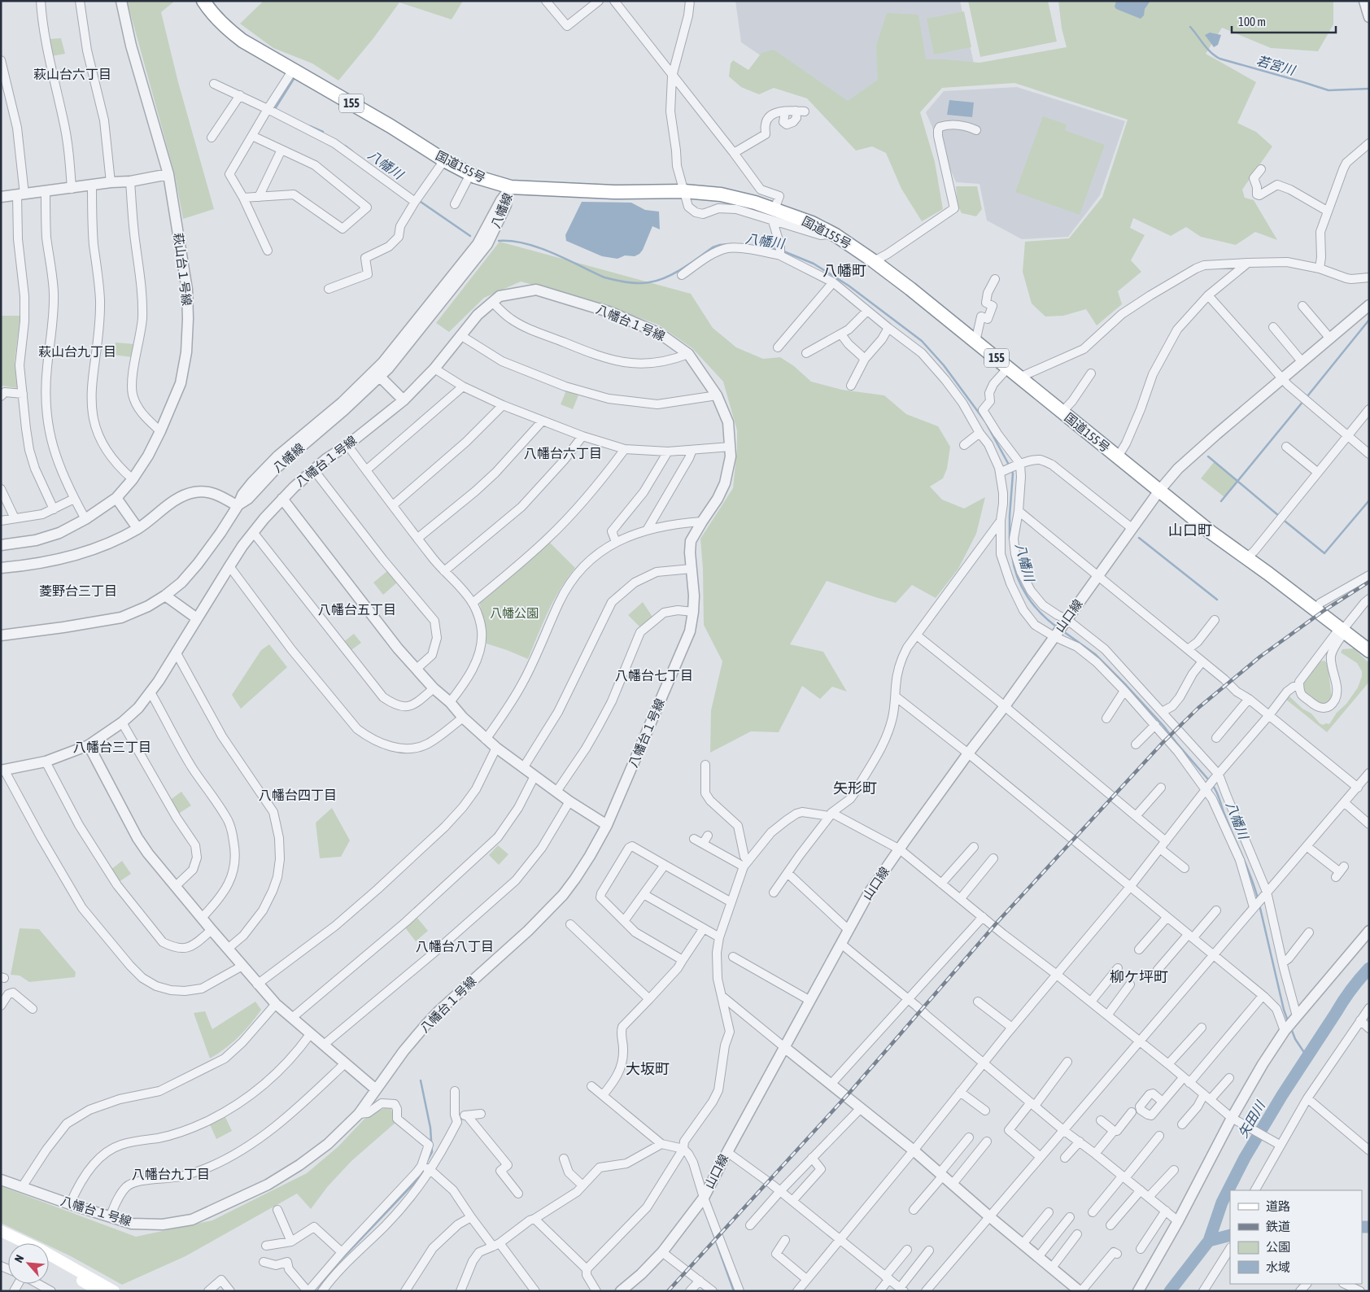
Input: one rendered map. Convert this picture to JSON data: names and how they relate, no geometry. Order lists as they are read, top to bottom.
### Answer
{
  "streets": {
    "highway": ["155", "国道155号"],
    "street": [
      "八幡線",
      "萩山台１号線",
      "八幡台１号線",
      "山口線"
    ]
  },
  "crossings": [
    ["国道155号", "八幡線"],
    ["国道155号", "山口線"]
  ],
  "districts": [
    "萩山台六丁目",
    "八幡町",
    "萩山台九丁目",
    "八幡台六丁目",
    "山口町",
    "菱野台三丁目",
    "八幡台五丁目",
    "八幡台七丁目",
    "八幡台三丁目",
    "矢形町",
    "八幡台四丁目",
    "八幡台八丁目",
    "柳ケ坪町",
    "大坂町",
    "八幡台九丁目"
  ],
  "water": ["若宮川", "八幡川", "矢田川"],
  "parks": ["八幡公園"],
  "legend": [
    "道路",
    "鉄道",
    "公園",
    "水域"
  ],
  "scale_bar": "100 m",
  "north": "top left"
}
